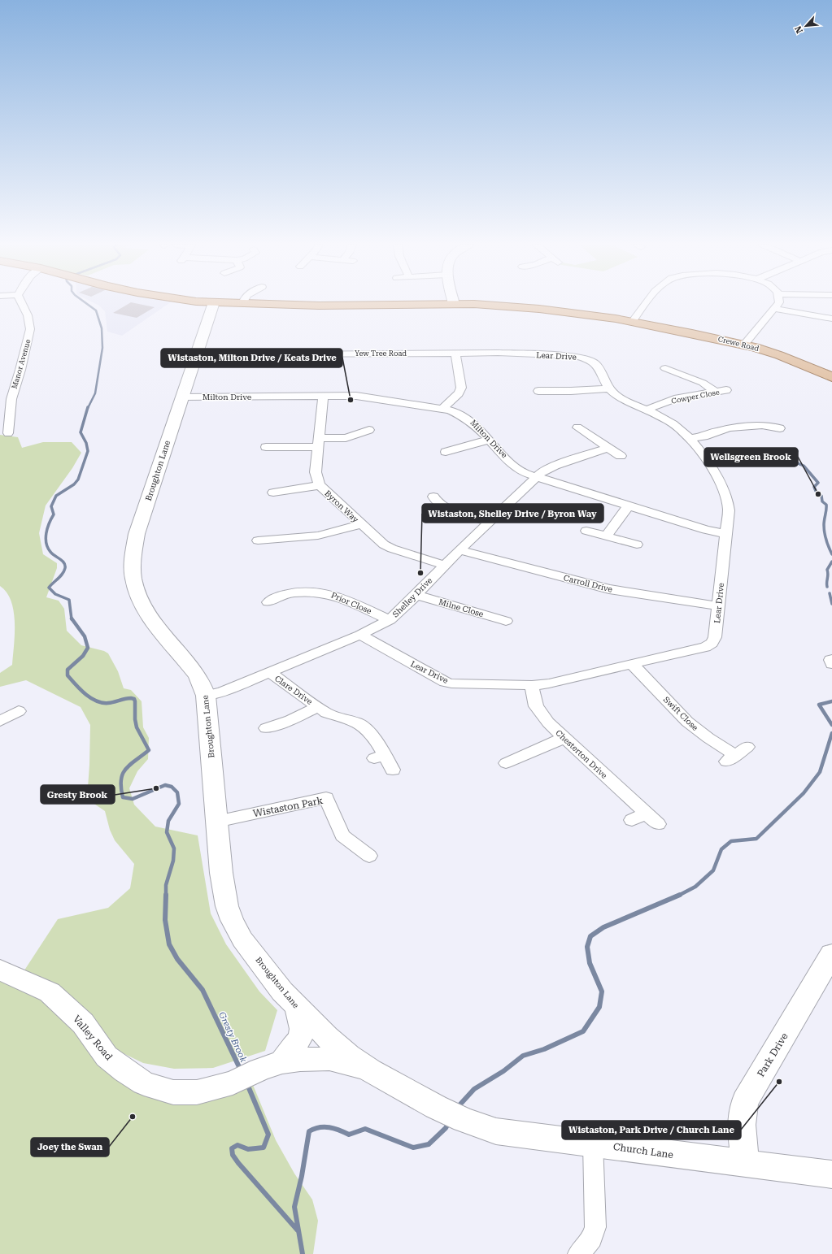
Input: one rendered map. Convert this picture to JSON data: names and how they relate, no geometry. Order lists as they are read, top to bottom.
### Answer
{
  "streets": {
    "main road": ["Crewe Road"],
    "street": [
      "Yew Tree Road",
      "Lear Drive",
      "Manor Avenue",
      "Milton Drive",
      "Cowper Close",
      "Broughton Lane",
      "Byron Way",
      "Carroll Drive",
      "Shelley Drive",
      "Prior Close",
      "Milne Close",
      "Clare Drive",
      "Swift Close",
      "Chesterton Drive",
      "Wistaston Park",
      "Valley Road",
      "Park Drive",
      "Church Lane"
    ]
  },
  "crossings": [
    ["Yew Tree Road", "Lear Drive"],
    ["Yew Tree Road", "Broughton Lane"],
    ["Lear Drive", "Milton Drive"],
    ["Lear Drive", "Cowper Close"],
    ["Lear Drive", "Carroll Drive"],
    ["Lear Drive", "Shelley Drive"],
    ["Lear Drive", "Swift Close"],
    ["Lear Drive", "Chesterton Drive"],
    ["Milton Drive", "Broughton Lane"],
    ["Milton Drive", "Byron Way"],
    ["Milton Drive", "Shelley Drive"],
    ["Broughton Lane", "Shelley Drive"],
    ["Broughton Lane", "Wistaston Park"],
    ["Broughton Lane", "Valley Road"],
    ["Broughton Lane", "Church Lane"],
    ["Byron Way", "Shelley Drive"],
    ["Carroll Drive", "Shelley Drive"],
    ["Shelley Drive", "Prior Close"],
    ["Shelley Drive", "Milne Close"],
    ["Shelley Drive", "Clare Drive"],
    ["Valley Road", "Church Lane"],
    ["Park Drive", "Church Lane"]
  ],
  "water": ["Gresty Brook"],
  "places": [
    "Wistaston, Milton Drive / Keats Drive",
    "Wellsgreen Brook",
    "Wistaston, Shelley Drive / Byron Way",
    "Gresty Brook",
    "Wistaston, Park Drive / Church Lane",
    "Joey the Swan"
  ],
  "north": "bottom left"
}
